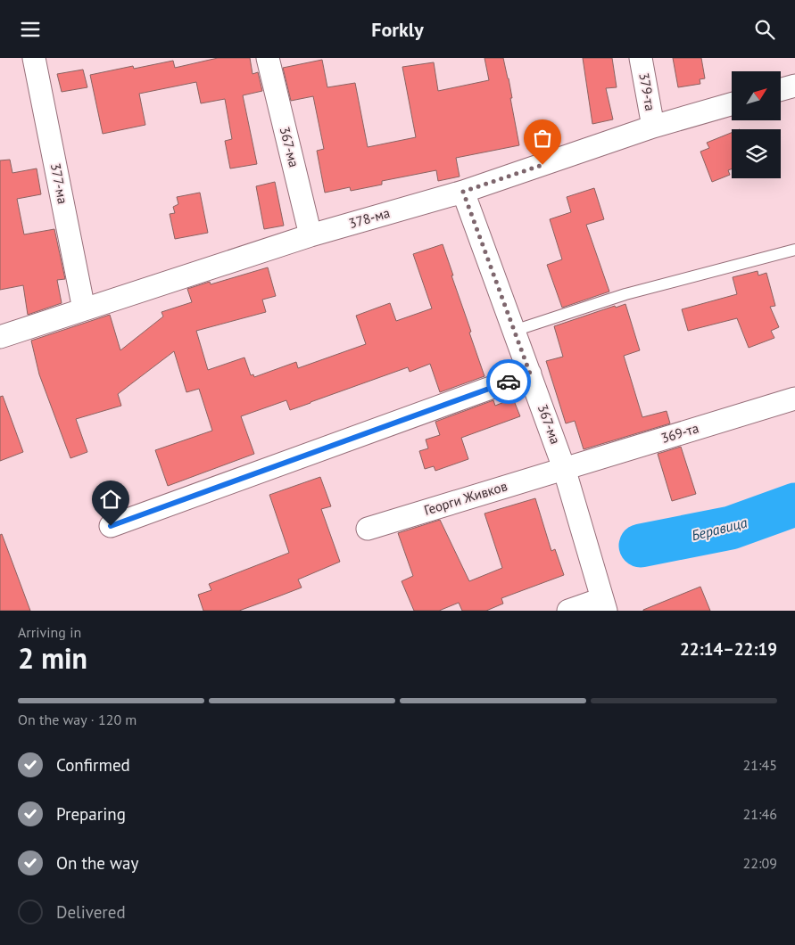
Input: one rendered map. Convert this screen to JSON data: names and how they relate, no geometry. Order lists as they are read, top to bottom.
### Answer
{
  "streets": {
    "street": [
      "379-та",
      "367-ма",
      "377-ма",
      "378-ма",
      "369-та",
      "Георги Живков"
    ]
  },
  "crossings": [
    ["379-та", "378-ма"],
    ["367-ма", "378-ма"],
    ["367-ма", "369-та"],
    ["367-ма", "Георги Живков"],
    ["377-ма", "378-ма"],
    ["369-та", "Георги Живков"]
  ],
  "water": ["Беравица"],
  "north": "top right",
  "page": {
    "header": "Forkly",
    "heading": ["2 min", "Arriving in", "22:14–22:19"],
    "bar": "On the way · 120 m",
    "list": [
      ["Confirmed", "21:45"],
      ["Preparing", "21:46"],
      ["On the way", "22:09"],
      "Delivered"
    ]
  }
}
